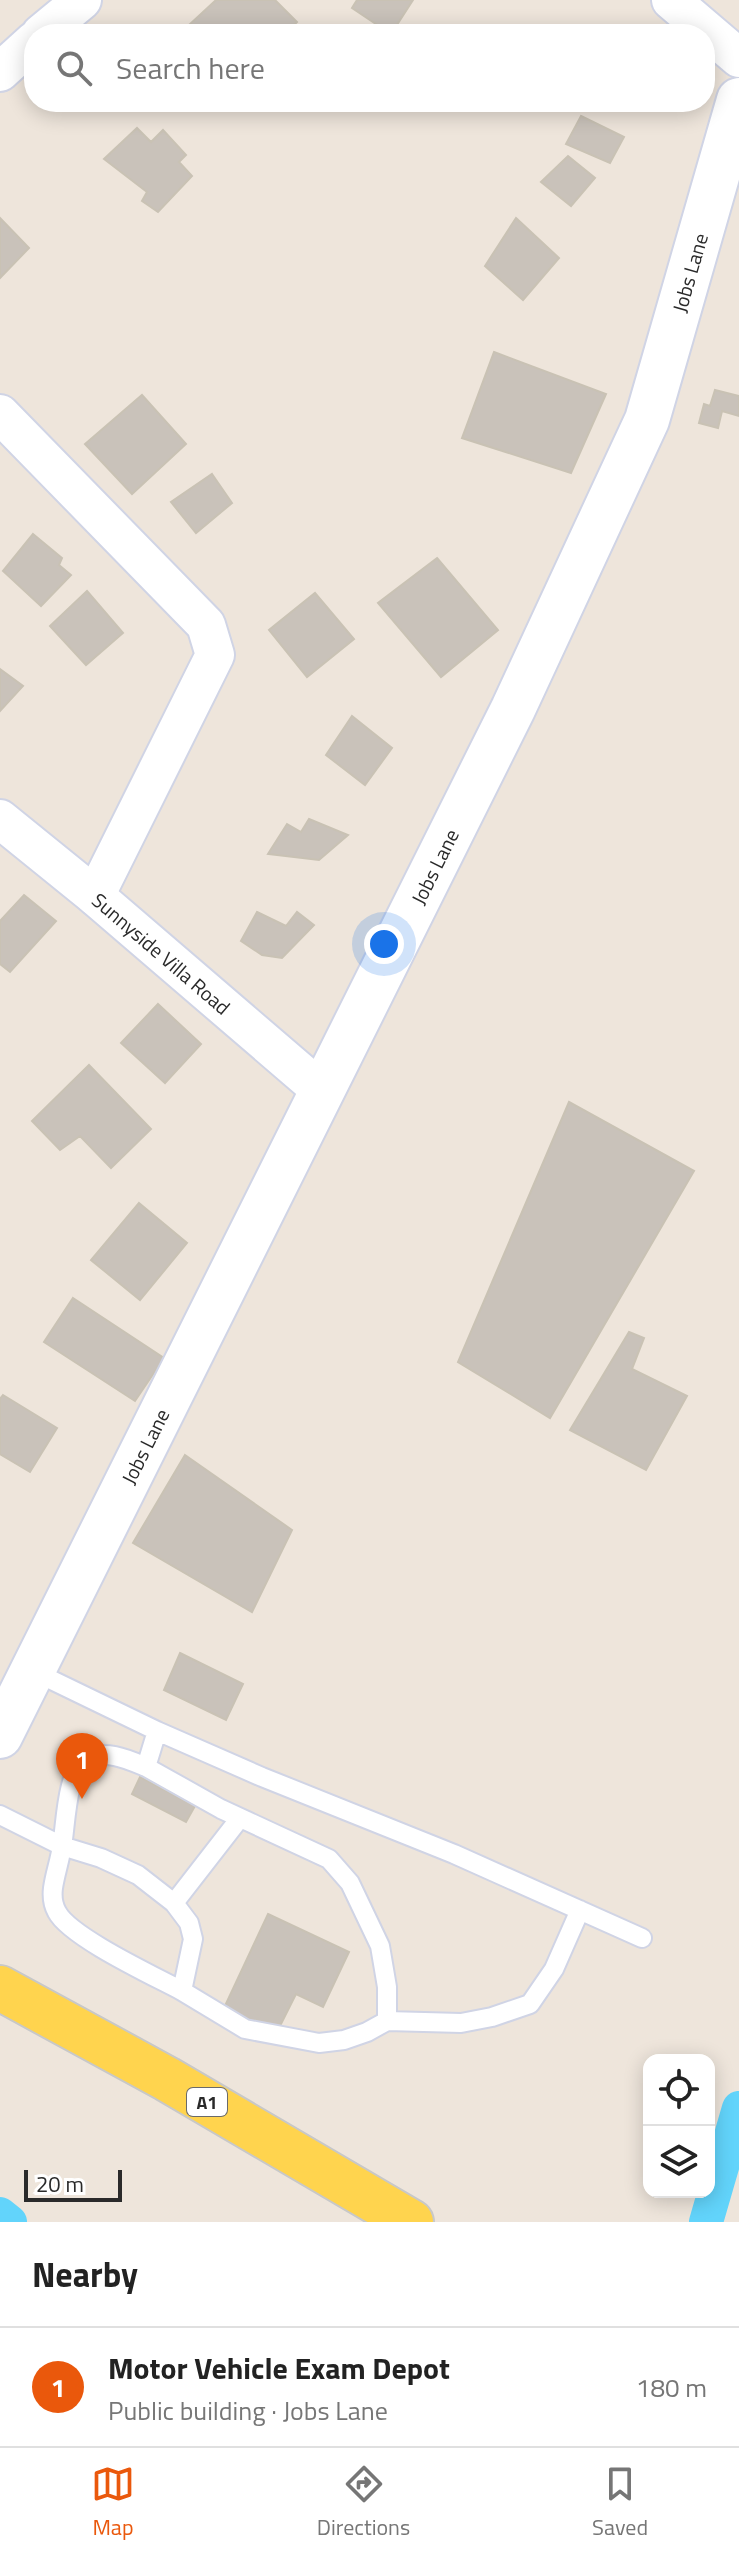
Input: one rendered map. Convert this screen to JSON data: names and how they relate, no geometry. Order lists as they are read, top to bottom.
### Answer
{
  "streets": {
    "main road": ["A1"],
    "street": ["Jobs Lane", "Sunnyside Villa Road"]
  },
  "crossings": [
    ["Jobs Lane", "Sunnyside Villa Road"]
  ],
  "scale_bar": "20 m",
  "page": {
    "search": "Search here",
    "pins": "1",
    "scale": "20 m",
    "heading": "Nearby",
    "list": [
      {
        "mark": "1",
        "name": "Motor Vehicle Exam Depot",
        "note": "Public building · Jobs Lane",
        "value": "180 m"
      }
    ],
    "nav": ["Map", "Directions", "Saved"]
  }
}
